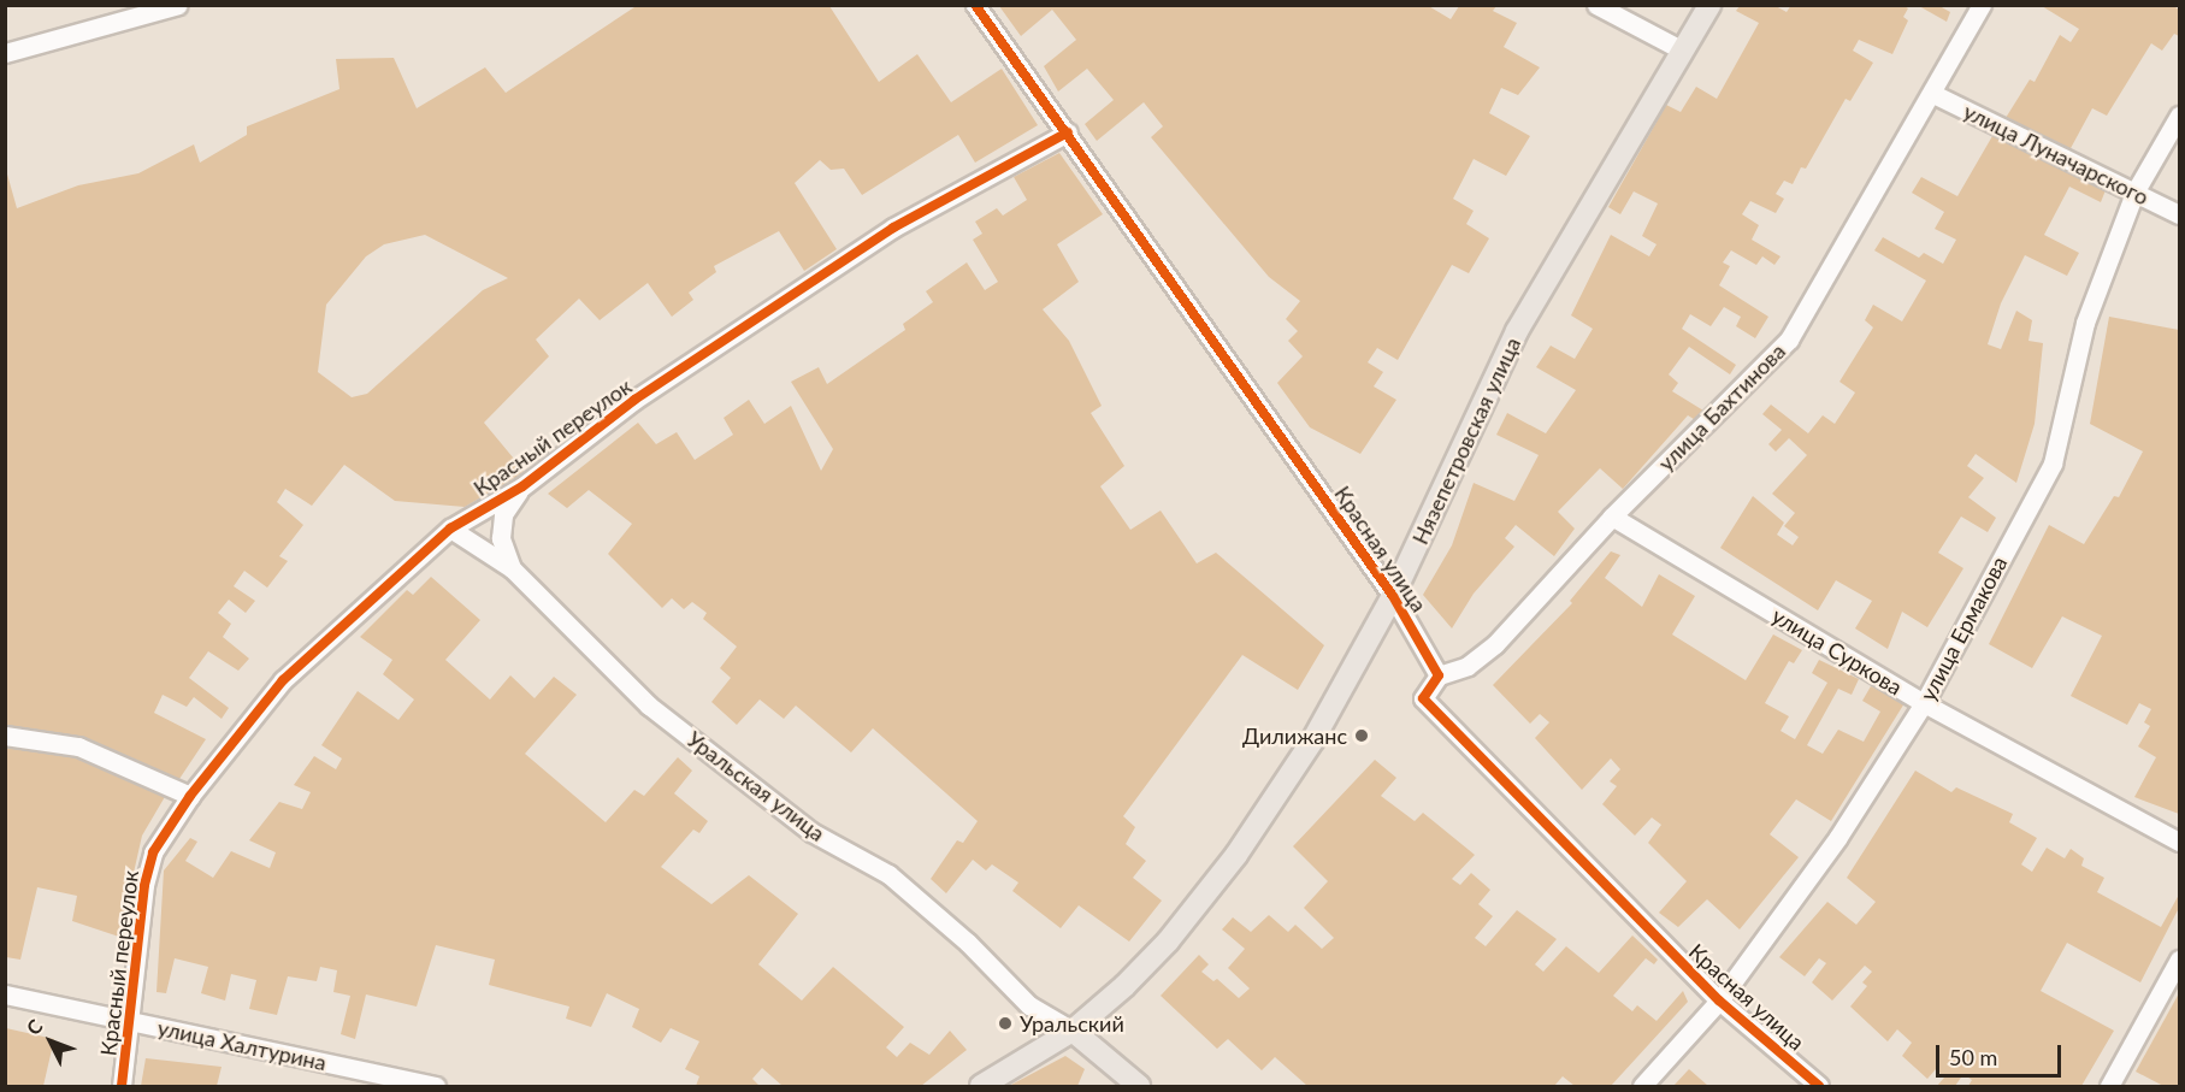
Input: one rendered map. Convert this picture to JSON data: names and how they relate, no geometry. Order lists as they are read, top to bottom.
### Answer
{
  "streets": {
    "main road": ["Нязепетровская улица", "Уральская улица"],
    "street": [
      "улица Луначарского",
      "улица Бахтинова",
      "Красный переулок",
      "Красная улица",
      "улица Ермакова",
      "улица Суркова",
      "улица Халтурина"
    ]
  },
  "crossings": [
    ["улица Луначарского", "улица Бахтинова"],
    ["улица Луначарского", "улица Ермакова"],
    ["улица Бахтинова", "Красная улица"],
    ["улица Бахтинова", "улица Суркова"],
    ["Красный переулок", "Красная улица"],
    ["Красный переулок", "Уральская улица"],
    ["Красный переулок", "улица Халтурина"],
    ["Нязепетровская улица", "Красная улица"],
    ["Нязепетровская улица", "Уральская улица"],
    ["Красная улица", "улица Ермакова"],
    ["улица Ермакова", "улица Суркова"]
  ],
  "places": ["Дилижанс", "Уральский"],
  "scale_bar": "50 m",
  "north": "top left"
}
